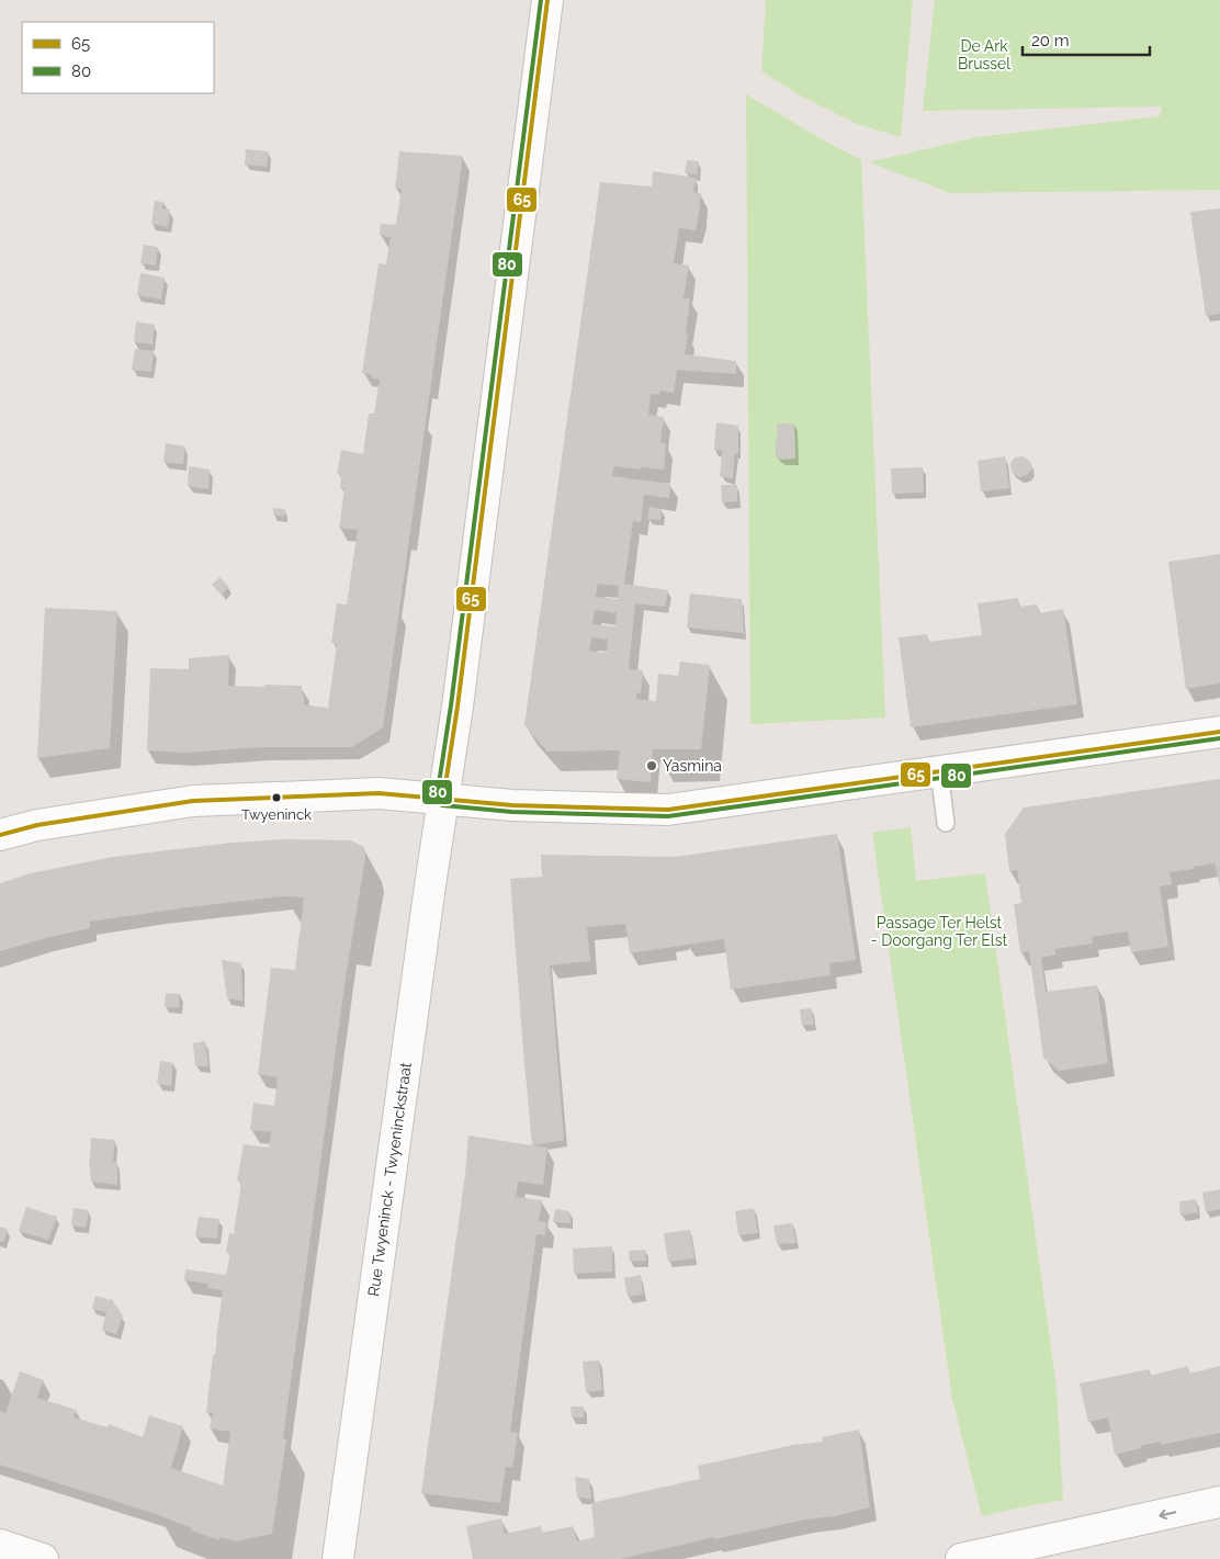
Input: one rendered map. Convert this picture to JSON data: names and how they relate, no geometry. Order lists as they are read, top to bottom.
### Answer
{
  "streets": {
    "street": ["Rue Twyeninck - Twyeninckstraat"]
  },
  "parks": ["De Ark Brussel", "Passage Ter Helst - Doorgang Ter Elst"],
  "places": ["Yasmina", "Twyeninck"],
  "lines": ["transit line 65", "transit line 80"],
  "legend": ["65", "80"],
  "scale_bar": "20 m"
}
